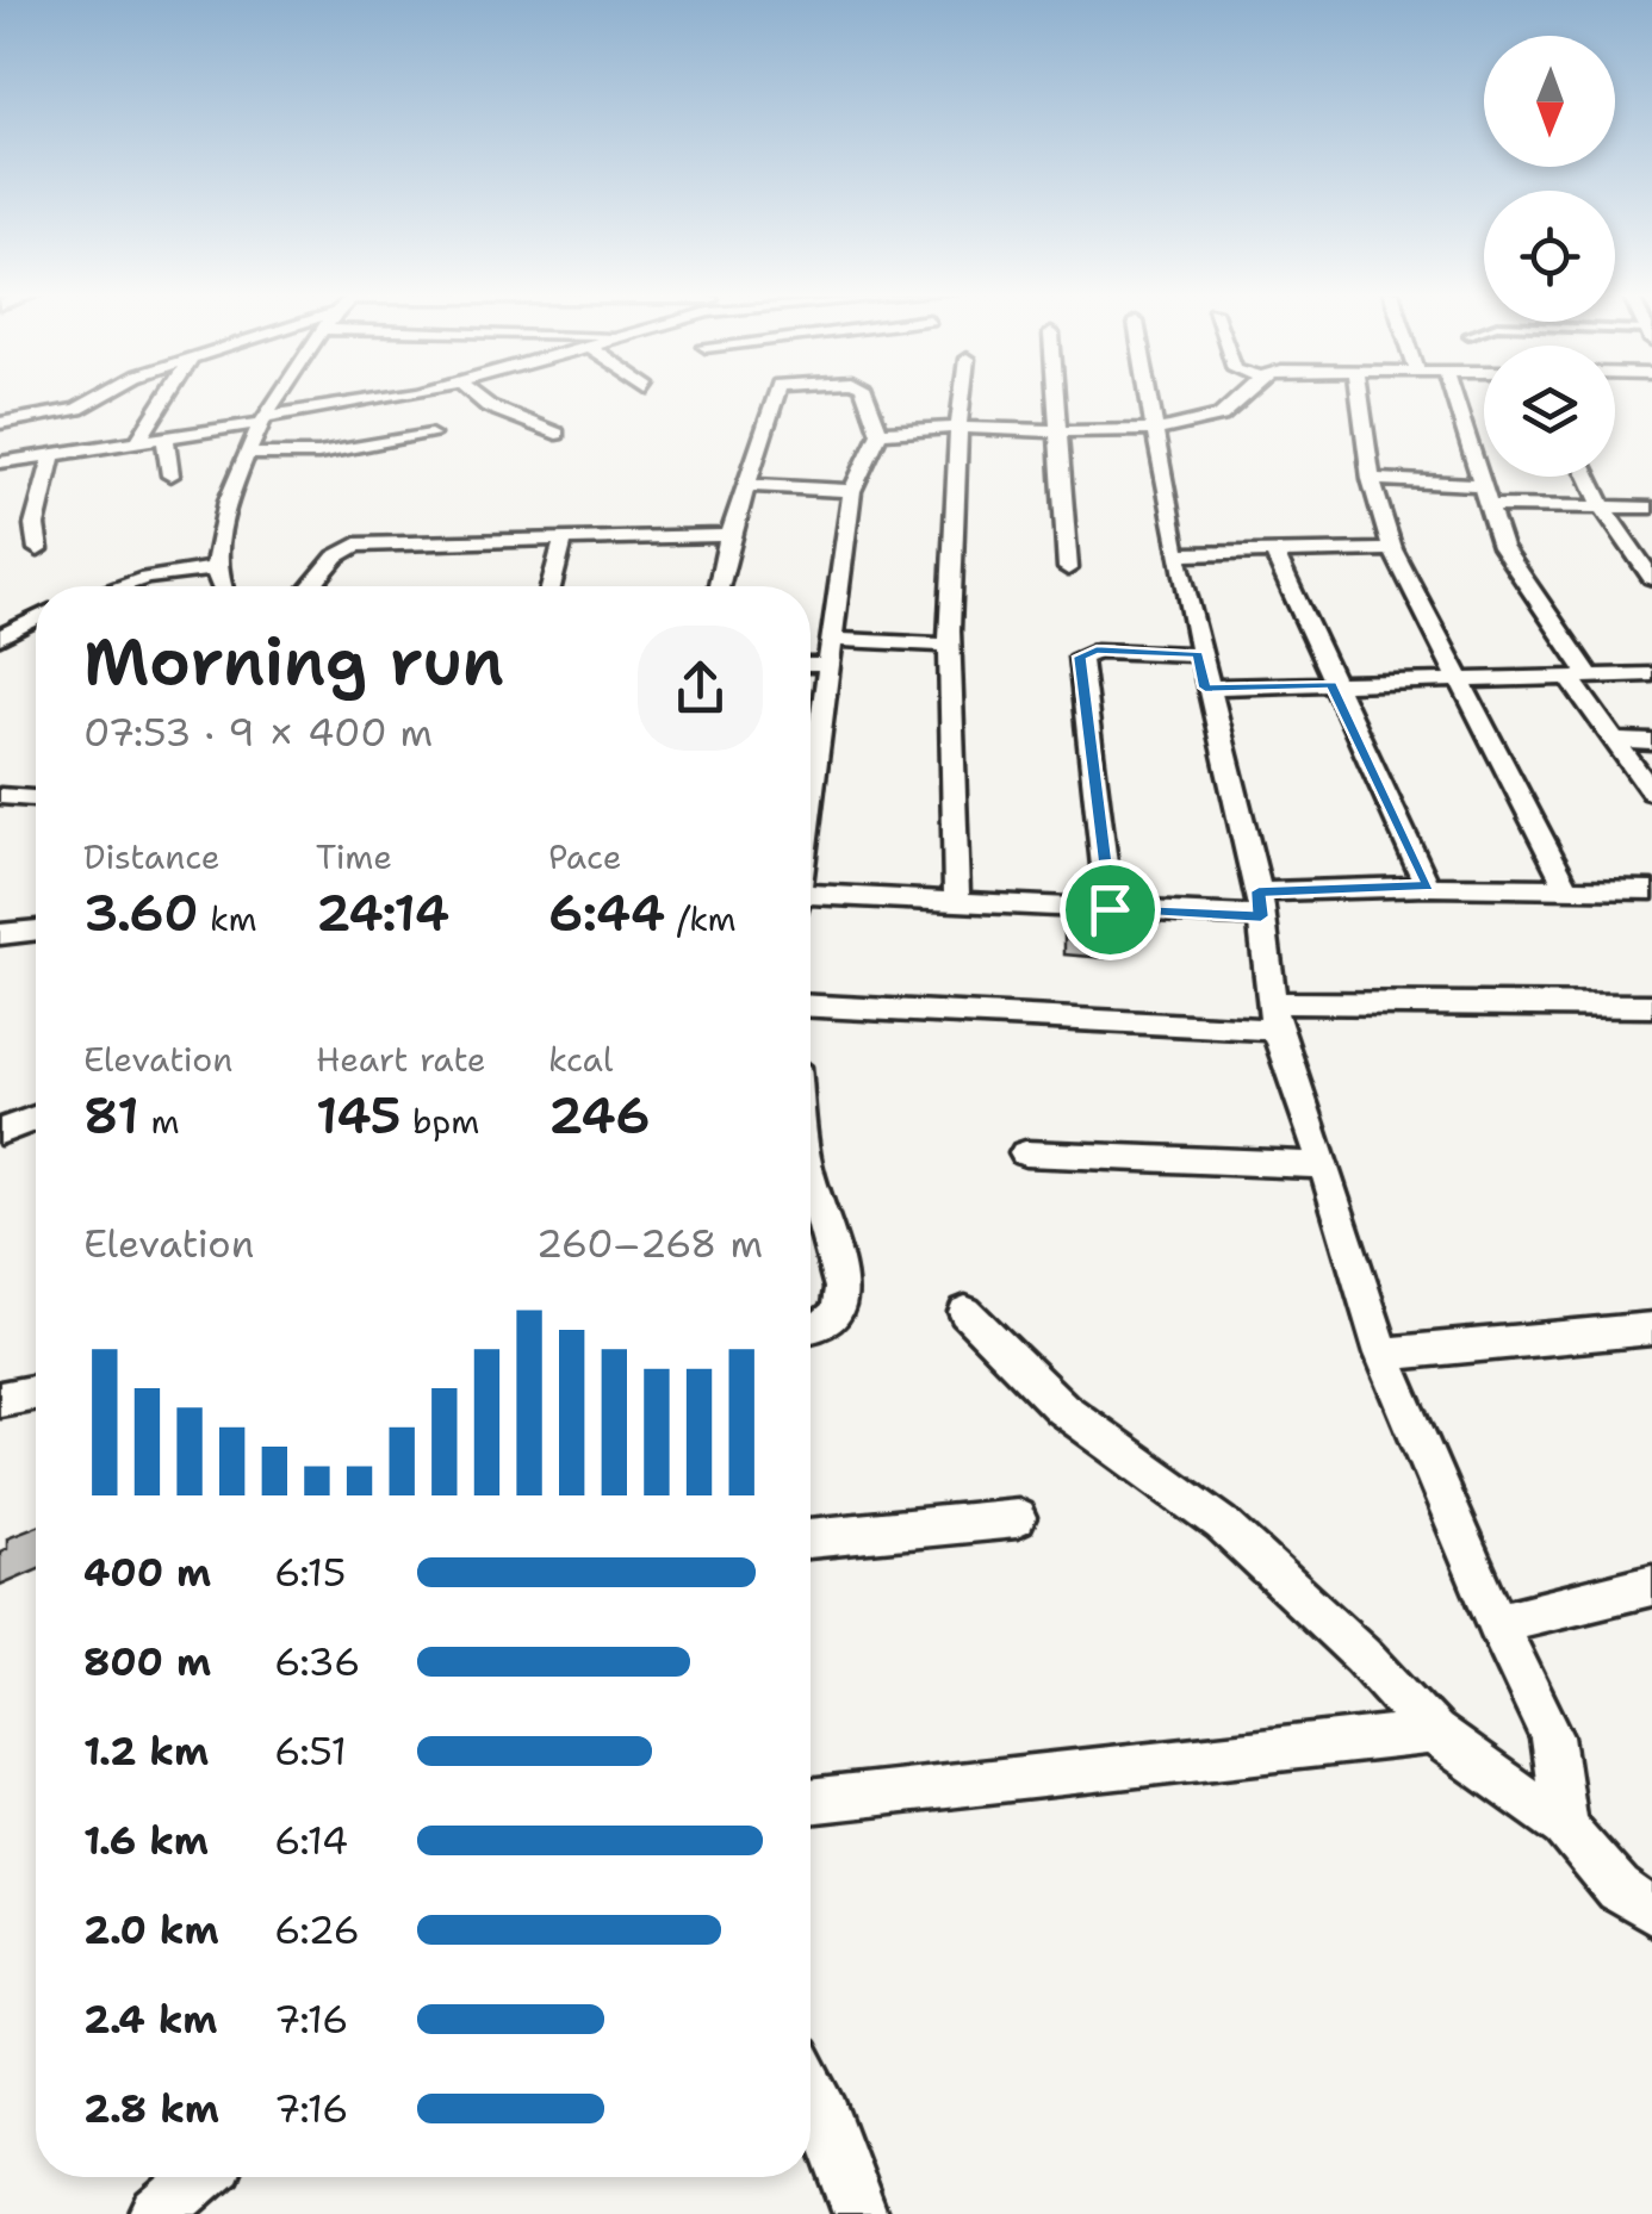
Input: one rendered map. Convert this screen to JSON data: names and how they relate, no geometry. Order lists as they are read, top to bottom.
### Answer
{
  "north": "bottom",
  "page": {
    "heading": ["Morning run", "07:53 · 9 × 400 m"],
    "stats": [
      ["Distance", "3.60 km"],
      ["Time", "24:14"],
      ["Pace", "6:44 /km"],
      ["Elevation", "81 m"],
      ["Heart rate", "145 bpm"],
      ["kcal", "246"]
    ],
    "chart": ["Elevation", "260–268 m"],
    "list": [
      {
        "name": "400 m",
        "note": "6:15"
      },
      {
        "name": "800 m",
        "note": "6:36"
      },
      {
        "name": "1.2 km",
        "note": "6:51"
      },
      {
        "name": "1.6 km",
        "note": "6:14"
      },
      {
        "name": "2.0 km",
        "note": "6:26"
      },
      {
        "name": "2.4 km",
        "note": "7:16"
      },
      {
        "name": "2.8 km",
        "note": "7:16"
      }
    ]
  }
}
